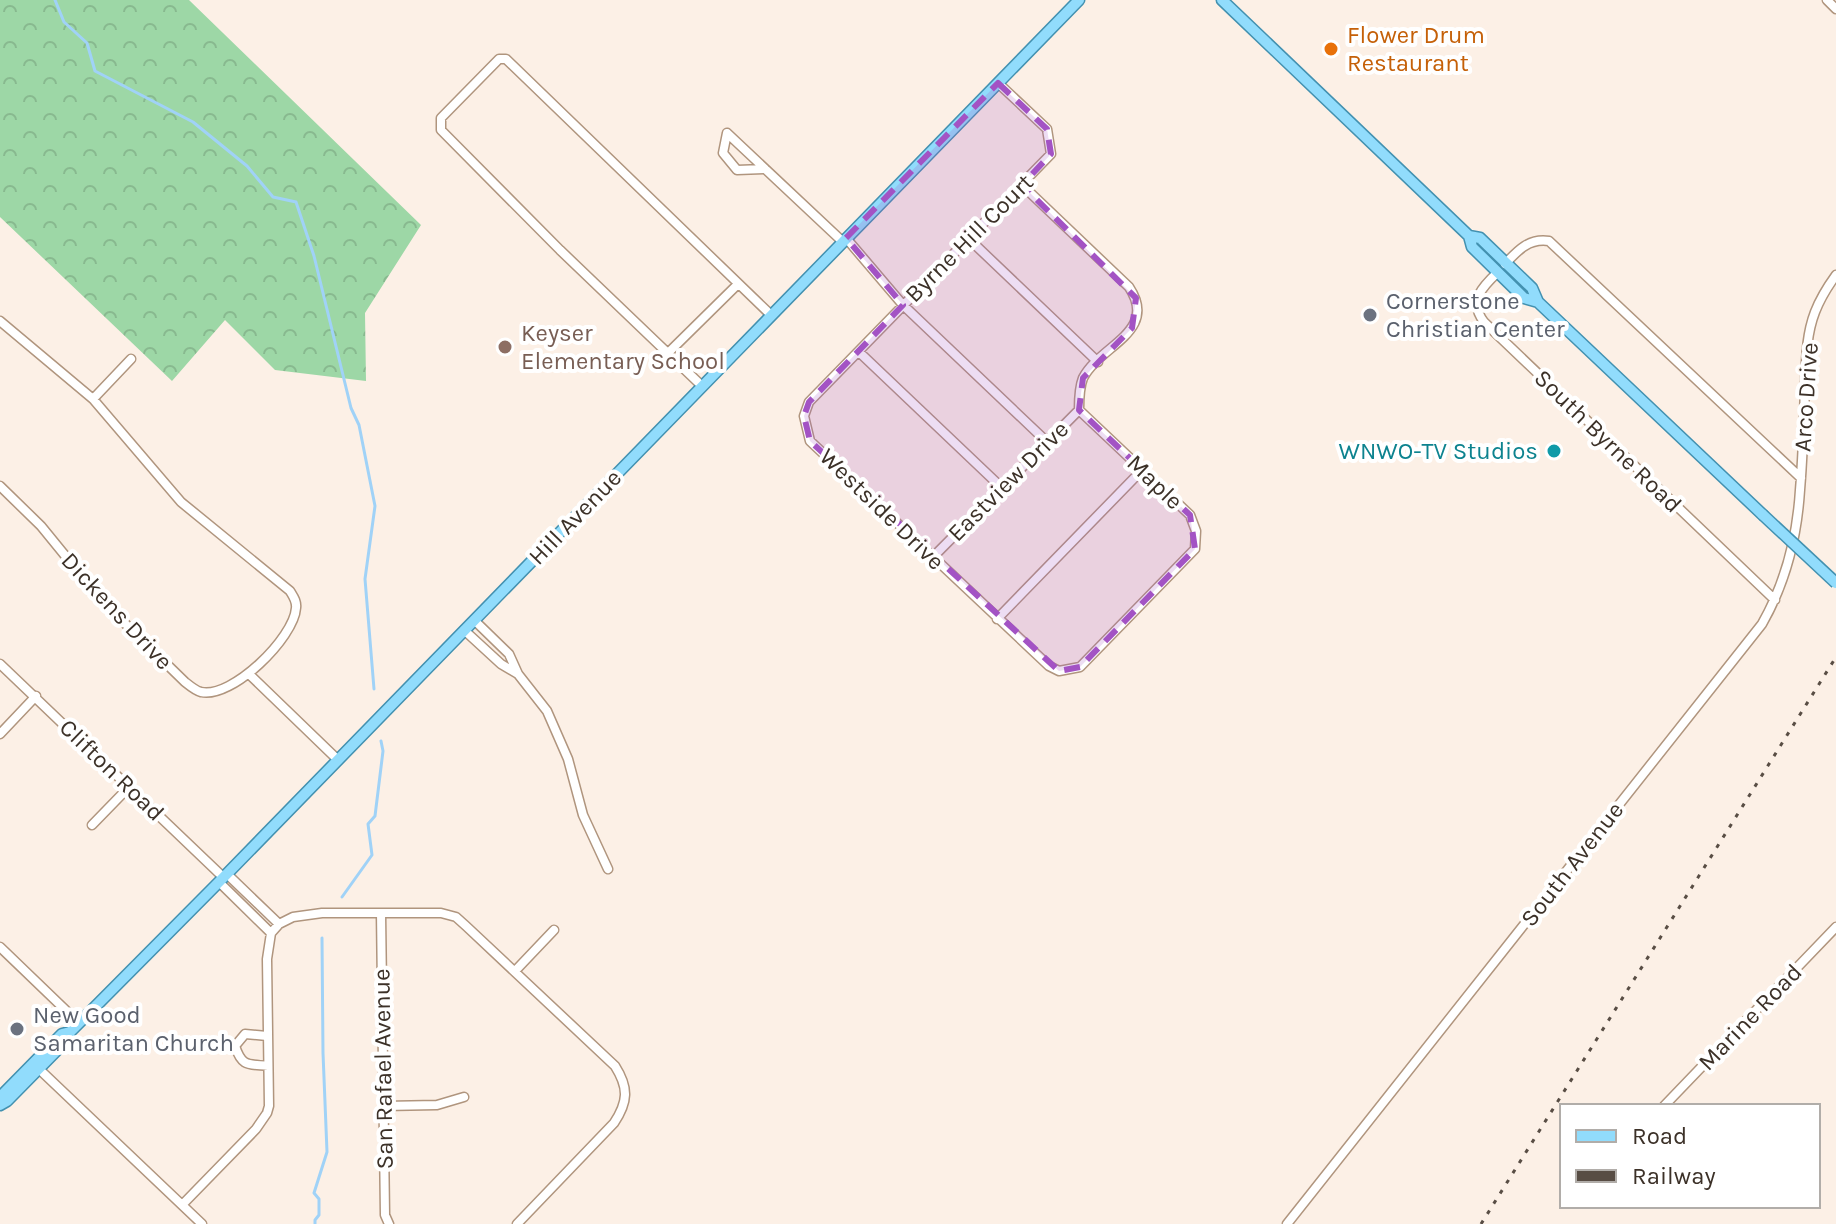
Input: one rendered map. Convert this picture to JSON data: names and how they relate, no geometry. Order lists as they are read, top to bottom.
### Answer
{
  "streets": {
    "main road": ["Hill Avenue"],
    "street": [
      "Byrne Hill Court",
      "Arco Drive",
      "South Byrne Road",
      "Eastview Drive",
      "Maple",
      "Westside Drive",
      "Dickens Drive",
      "Clifton Road",
      "South Avenue",
      "Marine Road",
      "San Rafael Avenue"
    ]
  },
  "crossings": [
    ["Byrne Hill Court", "Eastview Drive"],
    ["Byrne Hill Court", "Westside Drive"],
    ["Byrne Hill Court", "Hill Avenue"],
    ["Arco Drive", "South Byrne Road"],
    ["Arco Drive", "South Avenue"],
    ["South Byrne Road", "South Avenue"],
    ["Eastview Drive", "Maple"],
    ["Eastview Drive", "Westside Drive"],
    ["Maple", "Westside Drive"],
    ["Hill Avenue", "Clifton Road"]
  ],
  "places": [
    "Flower Drum Restaurant",
    "Cornerstone Christian Center",
    "Keyser Elementary School",
    "WNWO-TV Studios",
    "New Good Samaritan Church"
  ],
  "legend": ["Road", "Railway"]
}
